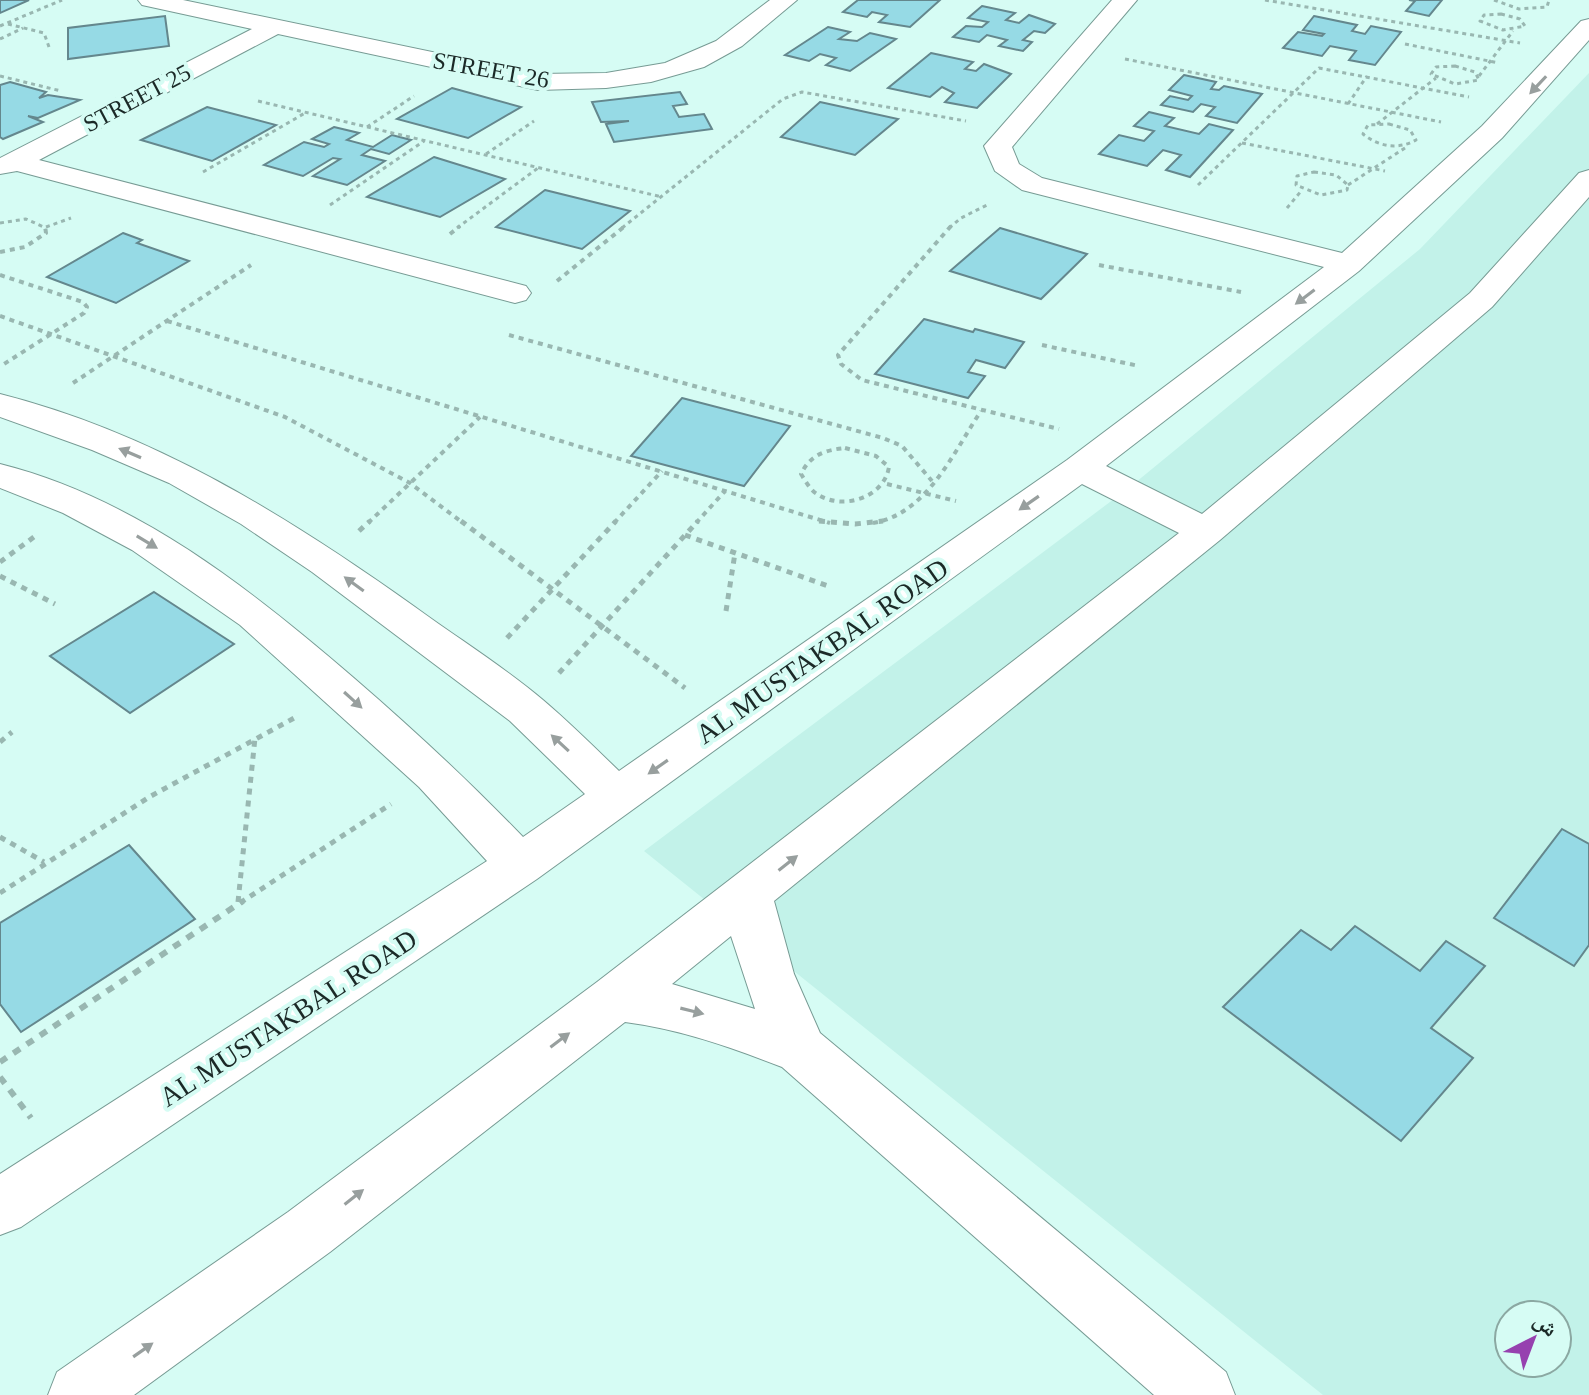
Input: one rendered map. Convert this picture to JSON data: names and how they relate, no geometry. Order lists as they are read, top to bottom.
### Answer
{
  "streets": {
    "street": ["STREET 26", "STREET 25", "AL MUSTAKBAL ROAD"]
  },
  "crossings": [
    ["STREET 26", "STREET 25"]
  ],
  "north": "top right"
}
